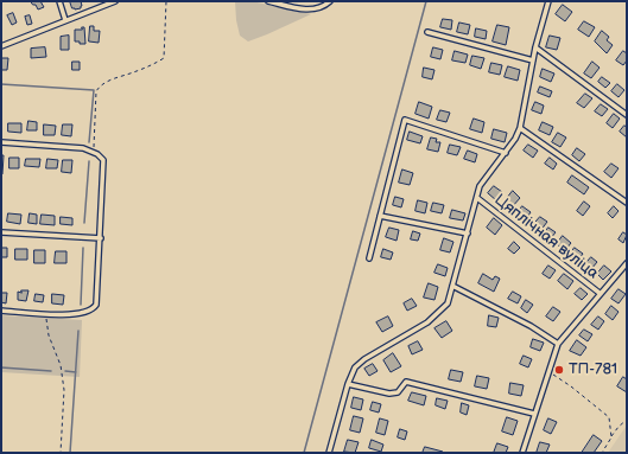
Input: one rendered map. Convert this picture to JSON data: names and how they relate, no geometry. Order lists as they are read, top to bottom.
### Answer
{
  "streets": {
    "street": ["Цяплічная вуліца"]
  },
  "places": ["ТП-781"]
}
